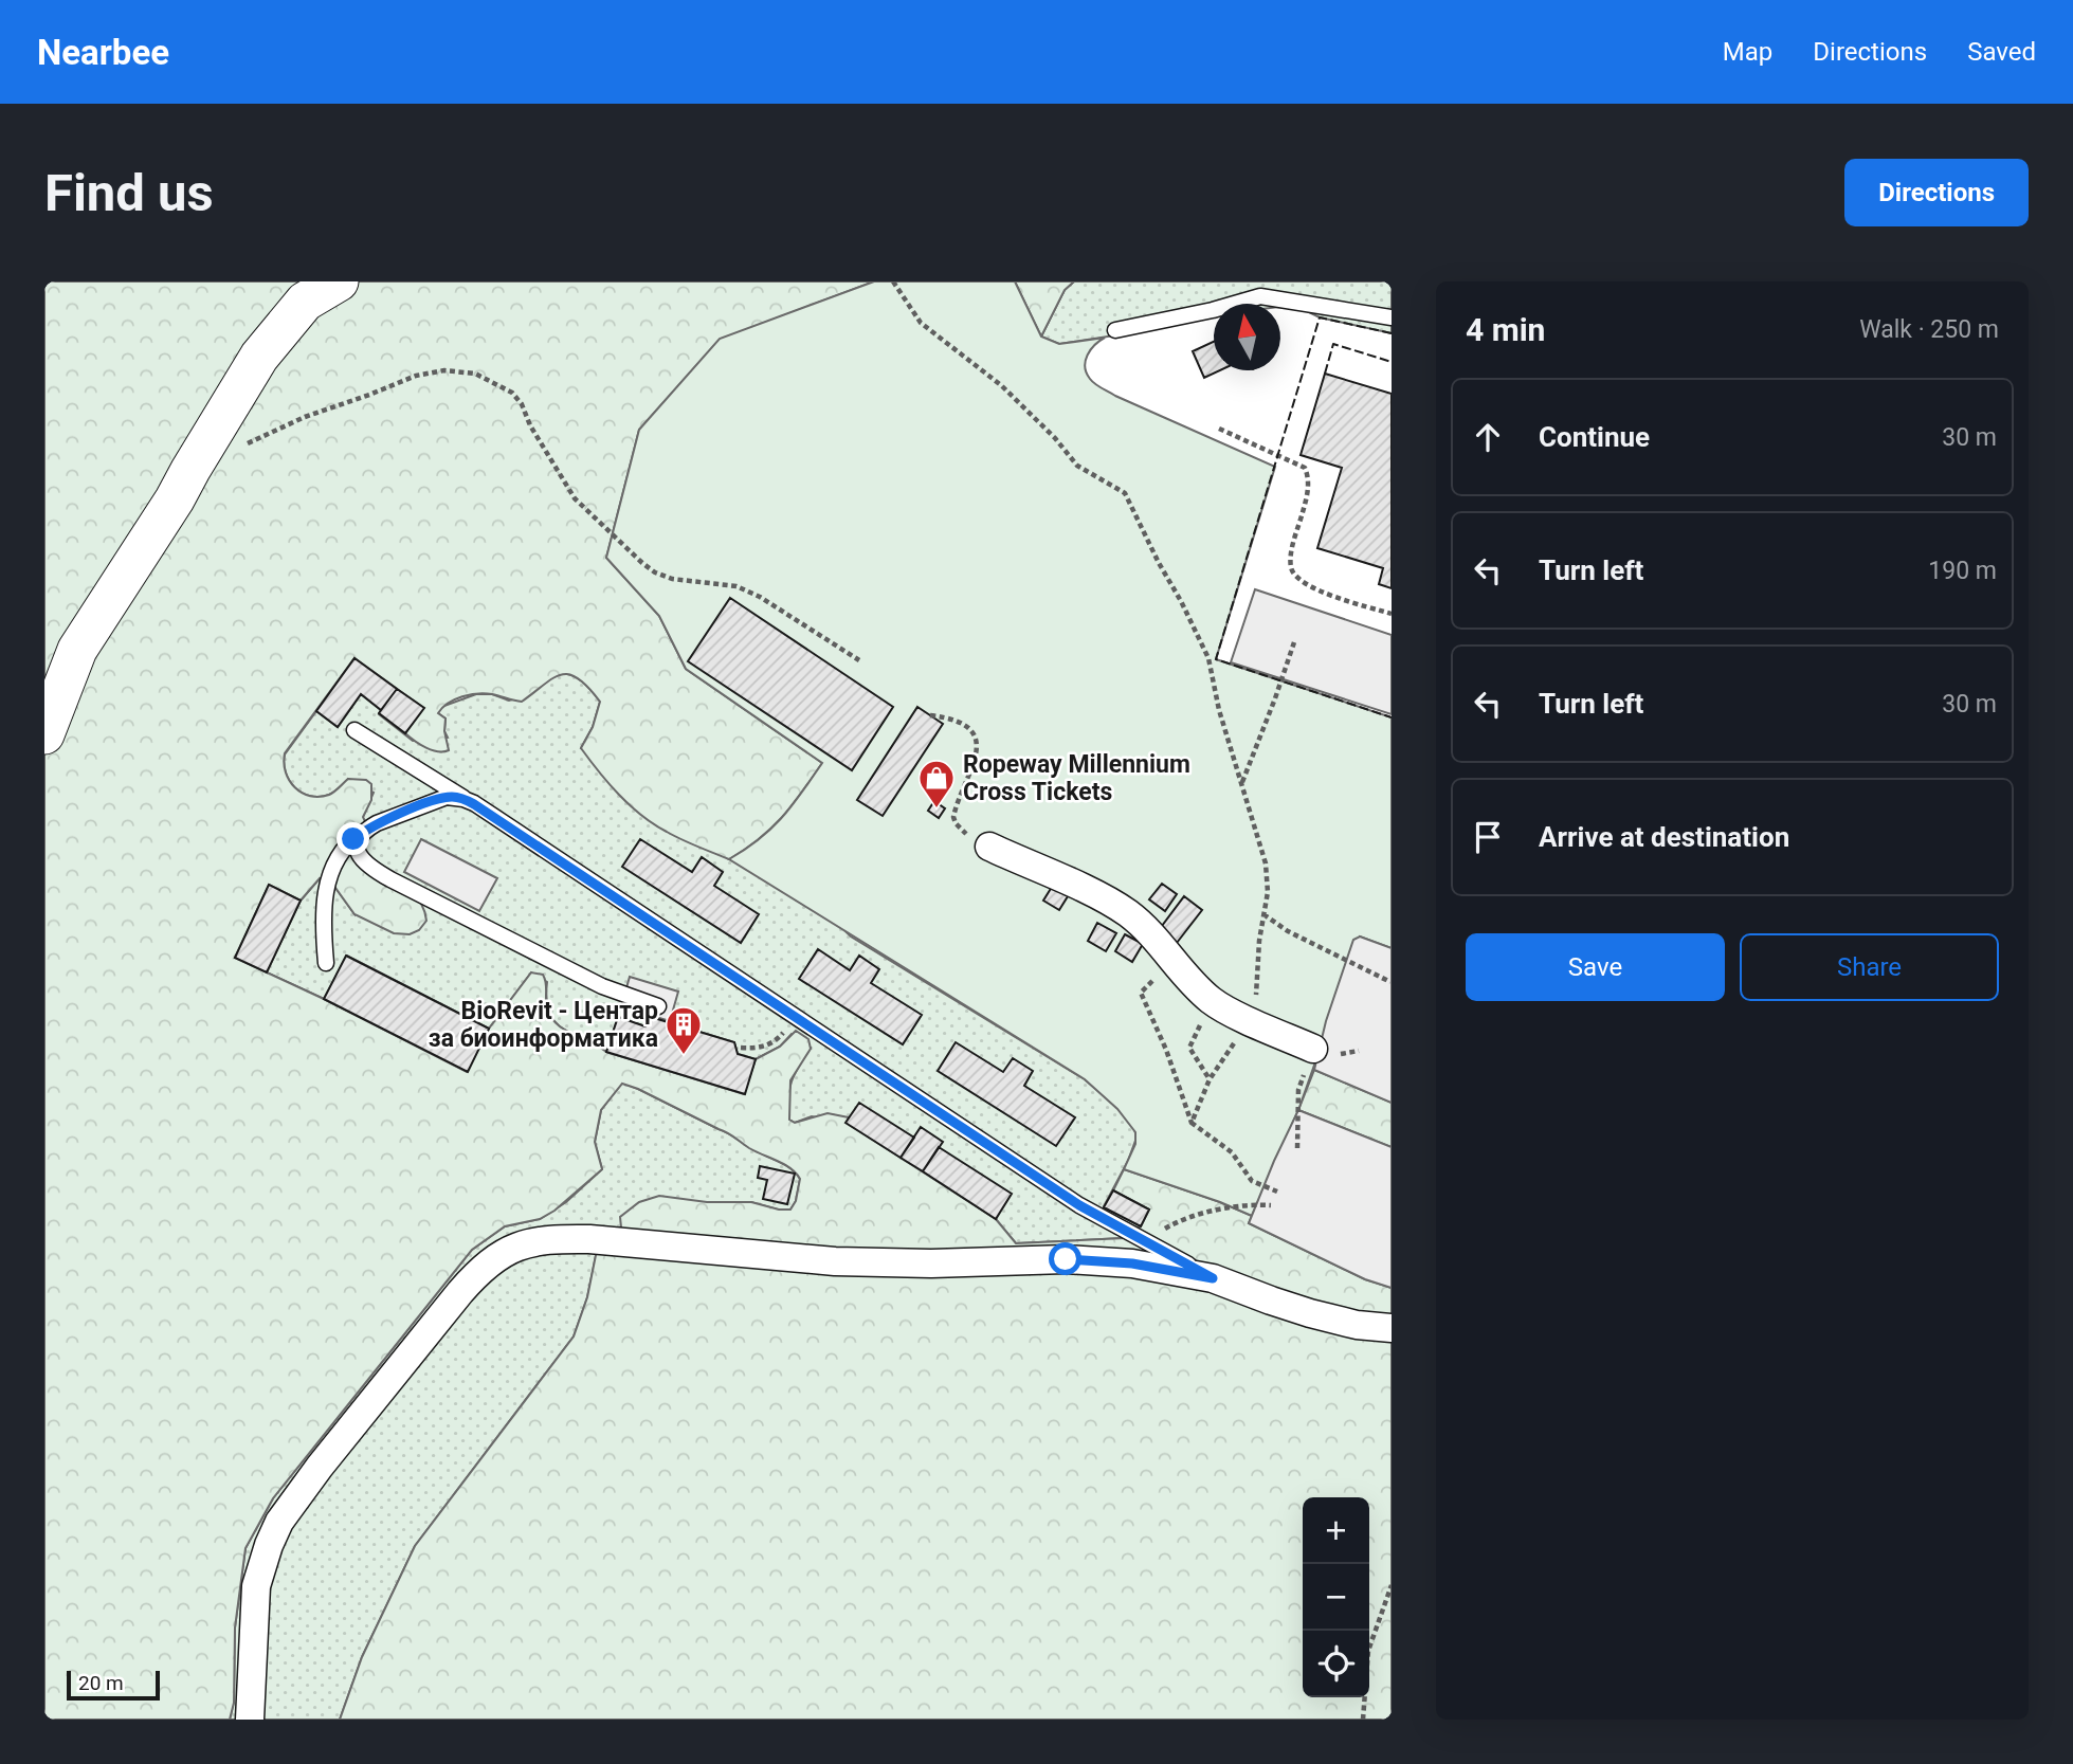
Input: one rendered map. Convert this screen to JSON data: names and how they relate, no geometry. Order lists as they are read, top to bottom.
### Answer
{
  "places": {
    "shop": ["Ropeway Millennium Cross Tickets"],
    "building": ["BioRevit - Центар за биоинформатика"]
  },
  "scale_bar": "20 m",
  "north": "top",
  "page": {
    "header": "Nearbee",
    "nav": ["Map", "Directions", "Saved"],
    "buttons": [
      "Directions",
      ["Save", "Share"]
    ],
    "title": "Find us",
    "heading": ["4 min", "Walk · 250 m"],
    "list": [
      ["Continue", "30 m"],
      ["Turn left", "190 m"],
      ["Turn left", "30 m"],
      "Arrive at destination"
    ],
    "map_buttons": ["+", "−"],
    "scale": "20 m"
  }
}
